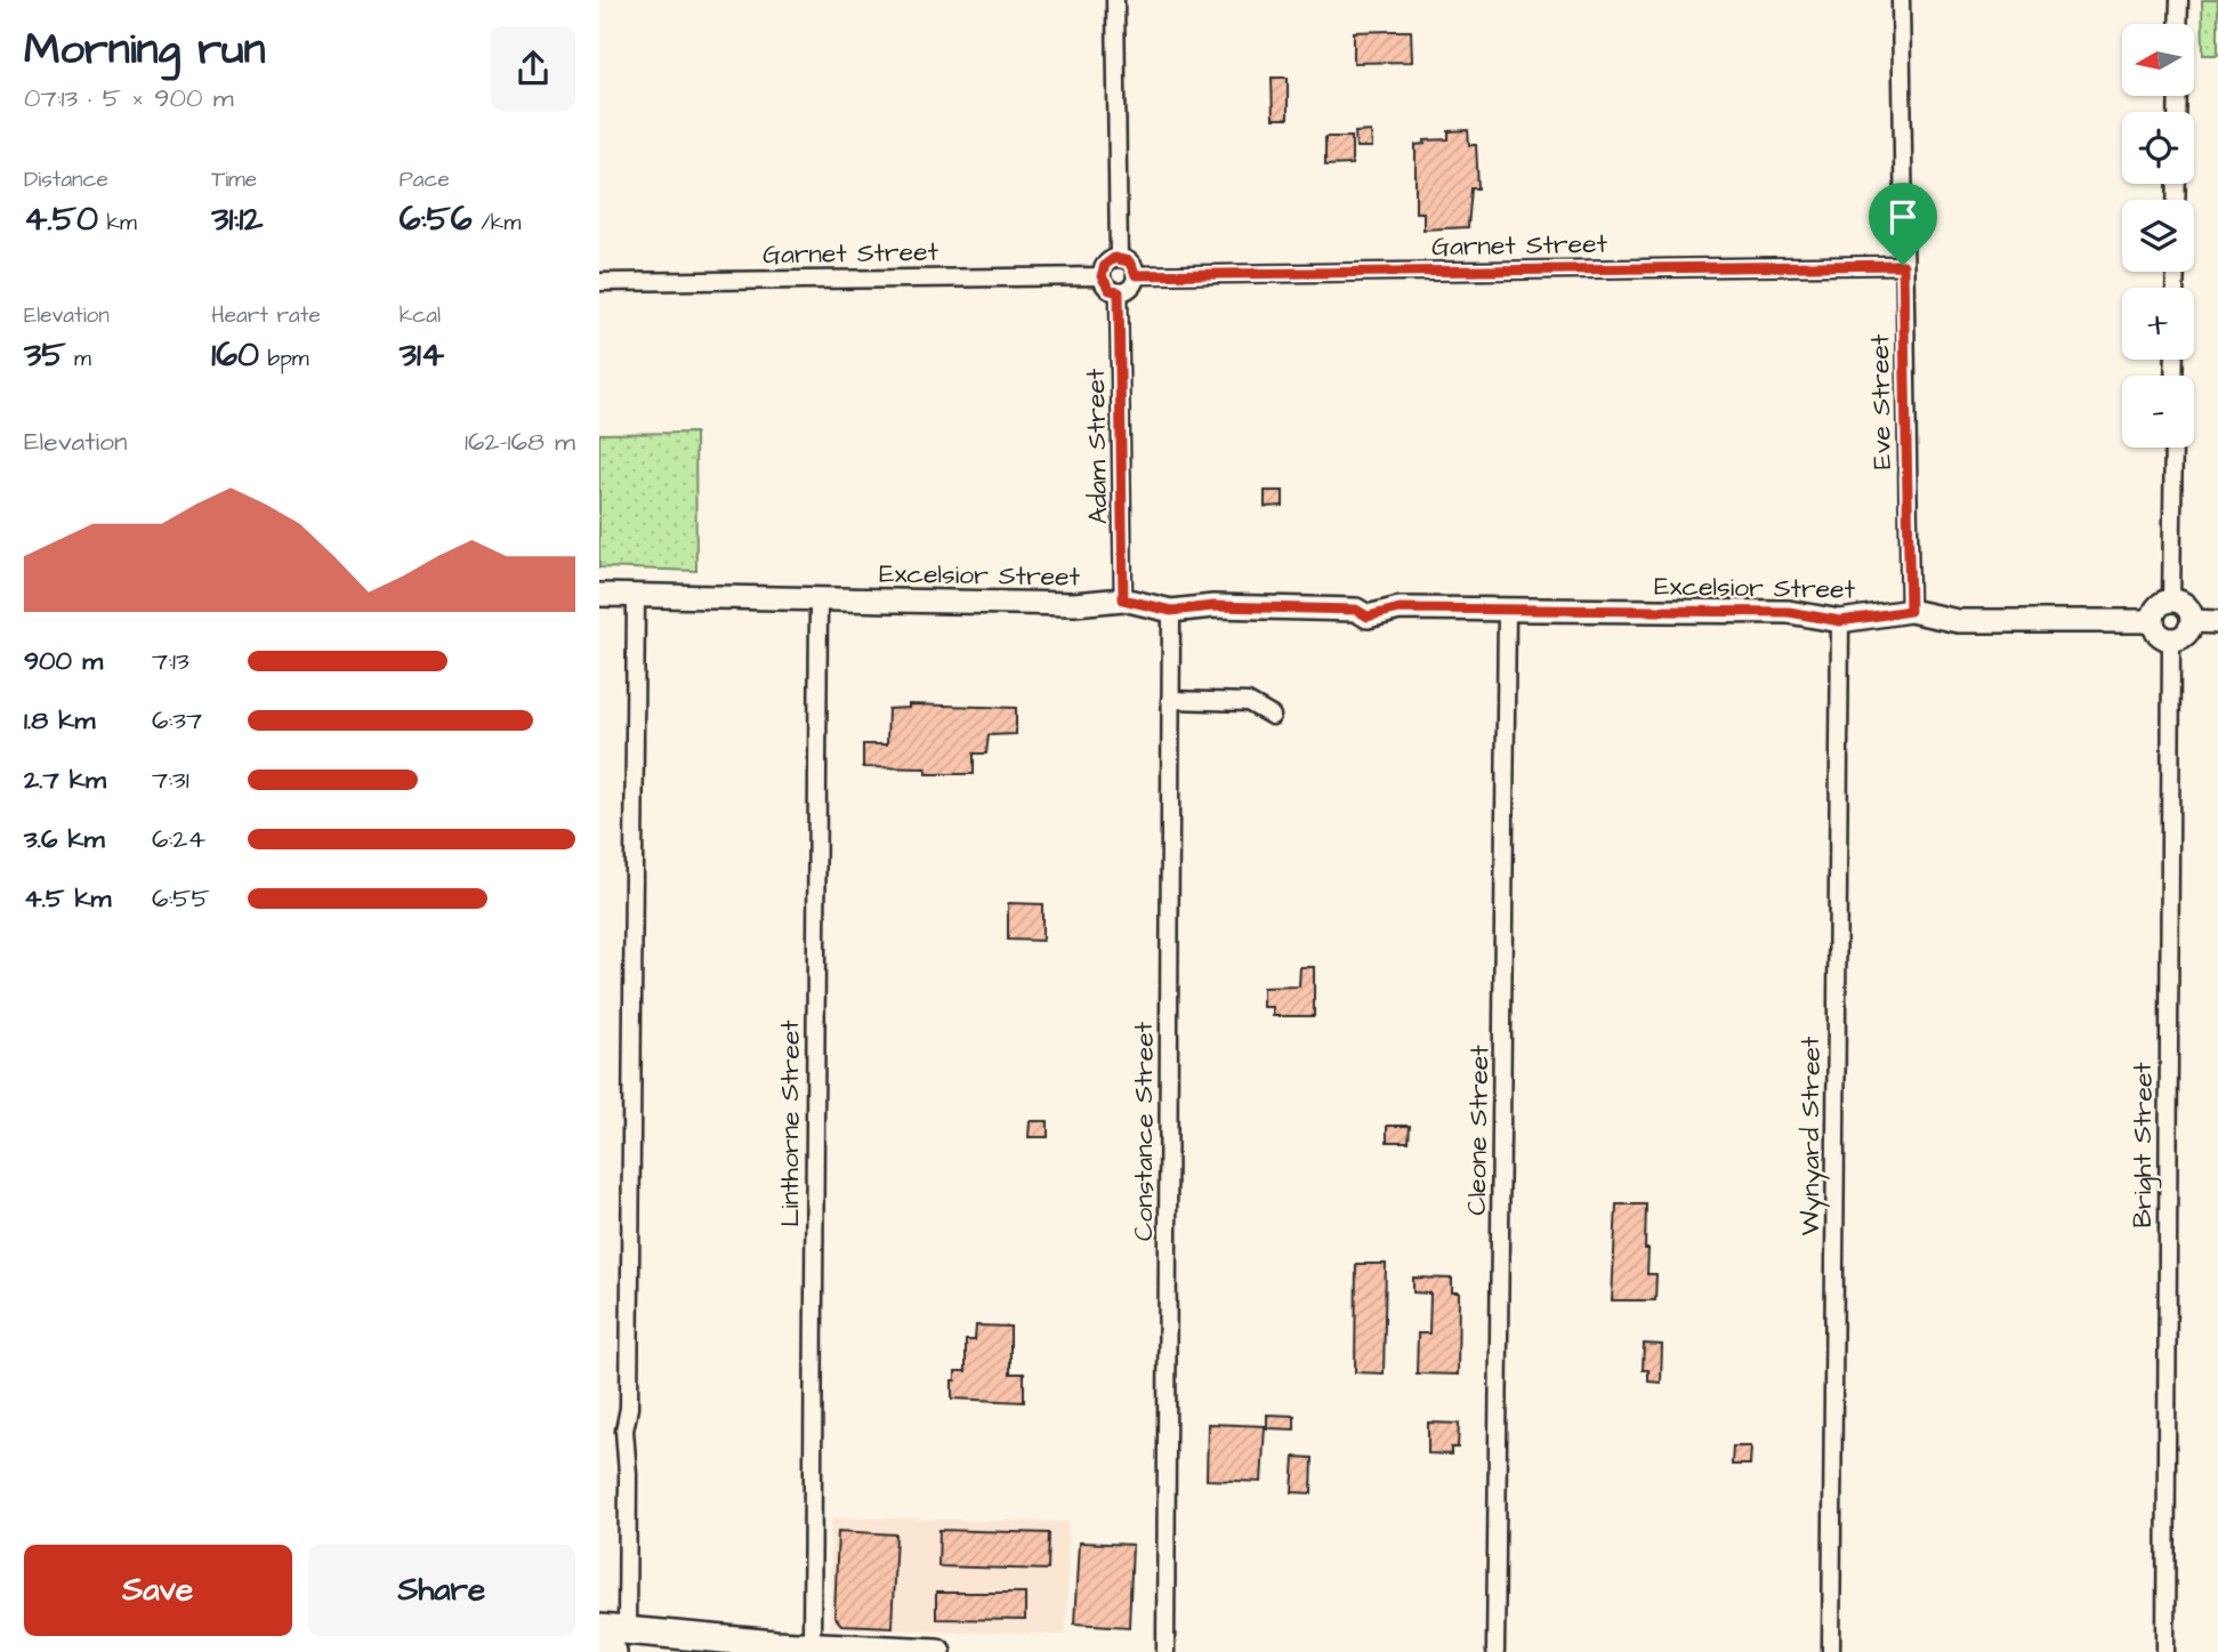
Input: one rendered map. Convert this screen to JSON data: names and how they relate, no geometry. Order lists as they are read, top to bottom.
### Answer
{
  "streets": {
    "street": [
      "Garnet Street",
      "Eve Street",
      "Adam Street",
      "Excelsior Street",
      "Linthorne Street",
      "Cleone Street",
      "Constance Street",
      "Wynyard Street",
      "Bright Street"
    ]
  },
  "crossings": [
    ["Garnet Street", "Eve Street"],
    ["Garnet Street", "Adam Street"],
    ["Eve Street", "Excelsior Street"],
    ["Adam Street", "Excelsior Street"],
    ["Excelsior Street", "Linthorne Street"],
    ["Excelsior Street", "Cleone Street"],
    ["Excelsior Street", "Constance Street"],
    ["Excelsior Street", "Wynyard Street"],
    ["Excelsior Street", "Bright Street"]
  ],
  "north": "left",
  "page": {
    "heading": ["Morning run", "07:13 · 5 × 900 m"],
    "map_buttons": ["+", "−"],
    "stats": [
      ["Distance", "4.50 km"],
      ["Time", "31:12"],
      ["Pace", "6:56 /km"],
      ["Elevation", "35 m"],
      ["Heart rate", "160 bpm"],
      ["kcal", "314"]
    ],
    "chart": ["Elevation", "162–168 m"],
    "list": [
      {
        "name": "900 m",
        "note": "7:13"
      },
      {
        "name": "1.8 km",
        "note": "6:37"
      },
      {
        "name": "2.7 km",
        "note": "7:31"
      },
      {
        "name": "3.6 km",
        "note": "6:24"
      },
      {
        "name": "4.5 km",
        "note": "6:55"
      }
    ],
    "buttons": ["Save", "Share"]
  }
}
